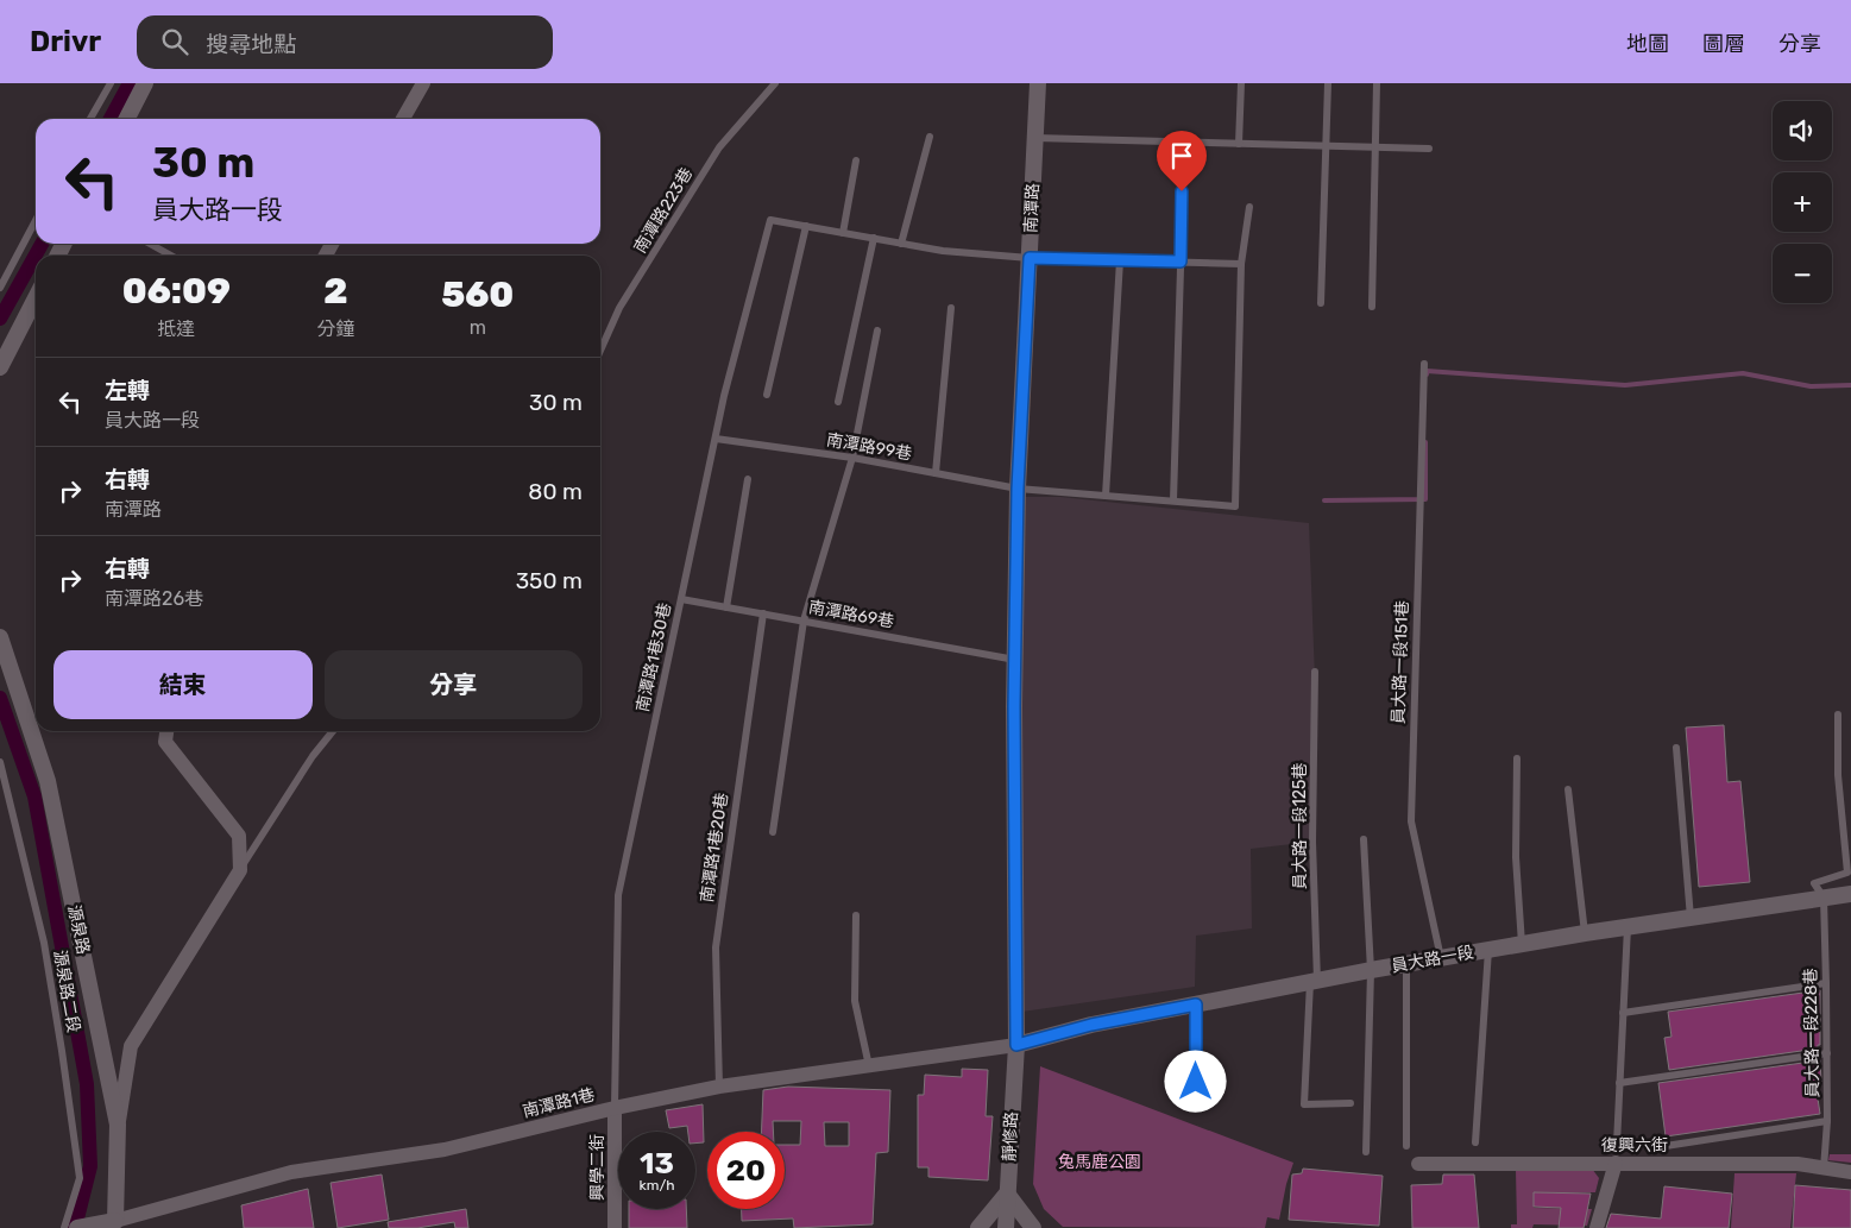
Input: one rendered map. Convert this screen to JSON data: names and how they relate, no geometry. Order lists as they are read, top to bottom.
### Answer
{
  "streets": {
    "street": [
      "南潭路",
      "源泉路",
      "員大路一段",
      "南潭路1巷",
      "靜修路",
      "復興六街",
      "興學二街"
    ],
    "lane": [
      "南潭路223巷",
      "南潭路99巷",
      "南潭路69巷",
      "南潭路1巷30巷",
      "員大路一段151巷",
      "員大路一段125巷",
      "南潭路1巷20巷",
      "源泉路二段",
      "員大路一段228巷"
    ]
  },
  "crossings": [
    ["南潭路", "南潭路99巷"],
    ["南潭路", "南潭路69巷"],
    ["南潭路", "員大路一段"],
    ["南潭路", "南潭路1巷"],
    ["南潭路", "靜修路"],
    ["南潭路99巷", "南潭路1巷30巷"],
    ["南潭路69巷", "南潭路1巷30巷"],
    ["南潭路69巷", "南潭路1巷20巷"],
    ["南潭路1巷30巷", "南潭路1巷"],
    ["南潭路1巷30巷", "興學二街"],
    ["員大路一段151巷", "員大路一段"],
    ["員大路一段125巷", "員大路一段"],
    ["南潭路1巷20巷", "南潭路1巷"],
    ["源泉路", "南潭路1巷"],
    ["員大路一段", "員大路一段228巷"],
    ["員大路一段", "南潭路1巷"],
    ["員大路一段", "靜修路"],
    ["員大路一段228巷", "復興六街"],
    ["南潭路1巷", "靜修路"],
    ["南潭路1巷", "興學二街"]
  ],
  "parks": ["兔馬鹿公園"],
  "page": {
    "header": "Drivr",
    "search": "搜尋地點",
    "nav": ["地圖", "圖層", "分享"],
    "map_buttons": ["+", "−"],
    "turn": ["30 m", "員大路一段"],
    "eta": [
      "06:09",
      "抵達",
      "2",
      "分鐘",
      "560",
      "m"
    ],
    "list": [
      {
        "name": "左轉",
        "note": "員大路一段",
        "value": "30 m"
      },
      {
        "name": "右轉",
        "note": "南潭路",
        "value": "80 m"
      },
      {
        "name": "右轉",
        "note": "南潭路26巷",
        "value": "350 m"
      }
    ],
    "buttons": ["結束", "分享"],
    "speed": "13 km/h",
    "limit": "20"
  }
}
